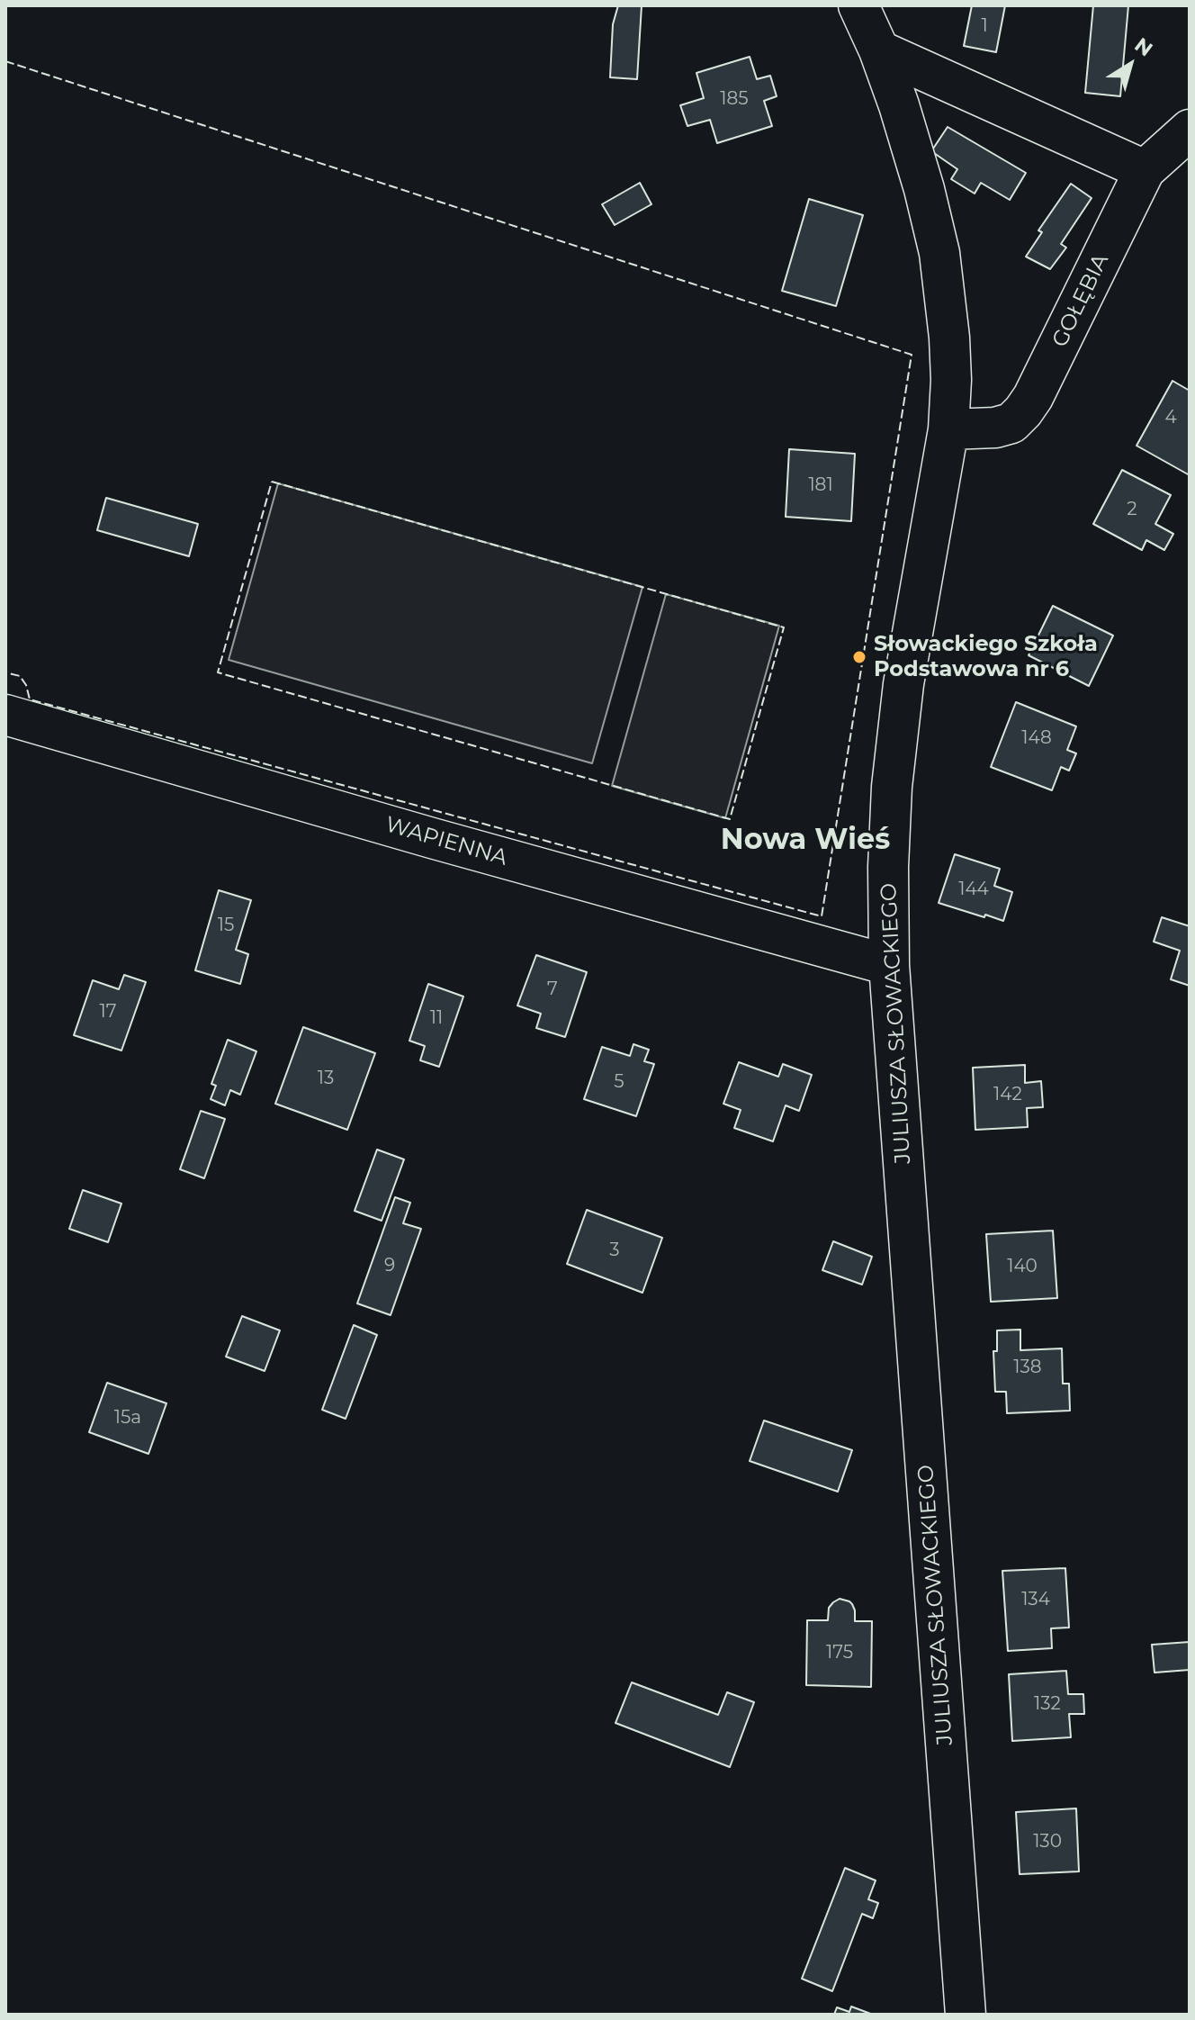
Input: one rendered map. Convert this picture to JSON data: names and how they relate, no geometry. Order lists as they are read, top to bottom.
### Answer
{
  "streets": {
    "street": ["GOŁĘBIA", "WAPIENNA", "JULIUSZA SŁOWACKIEGO"]
  },
  "crossings": [
    ["GOŁĘBIA", "JULIUSZA SŁOWACKIEGO"],
    ["WAPIENNA", "JULIUSZA SŁOWACKIEGO"]
  ],
  "districts": ["Nowa Wieś"],
  "places": ["Słowackiego Szkoła Podstawowa nr 6"],
  "house_numbers": [
    "1",
    "185",
    "4",
    "181",
    "2",
    "148",
    "144",
    "15",
    "7",
    "17",
    "11",
    "13",
    "5",
    "142",
    "3",
    "9",
    "140",
    "138",
    "15a",
    "134",
    "175",
    "132",
    "130"
  ],
  "north": "top right"
}
